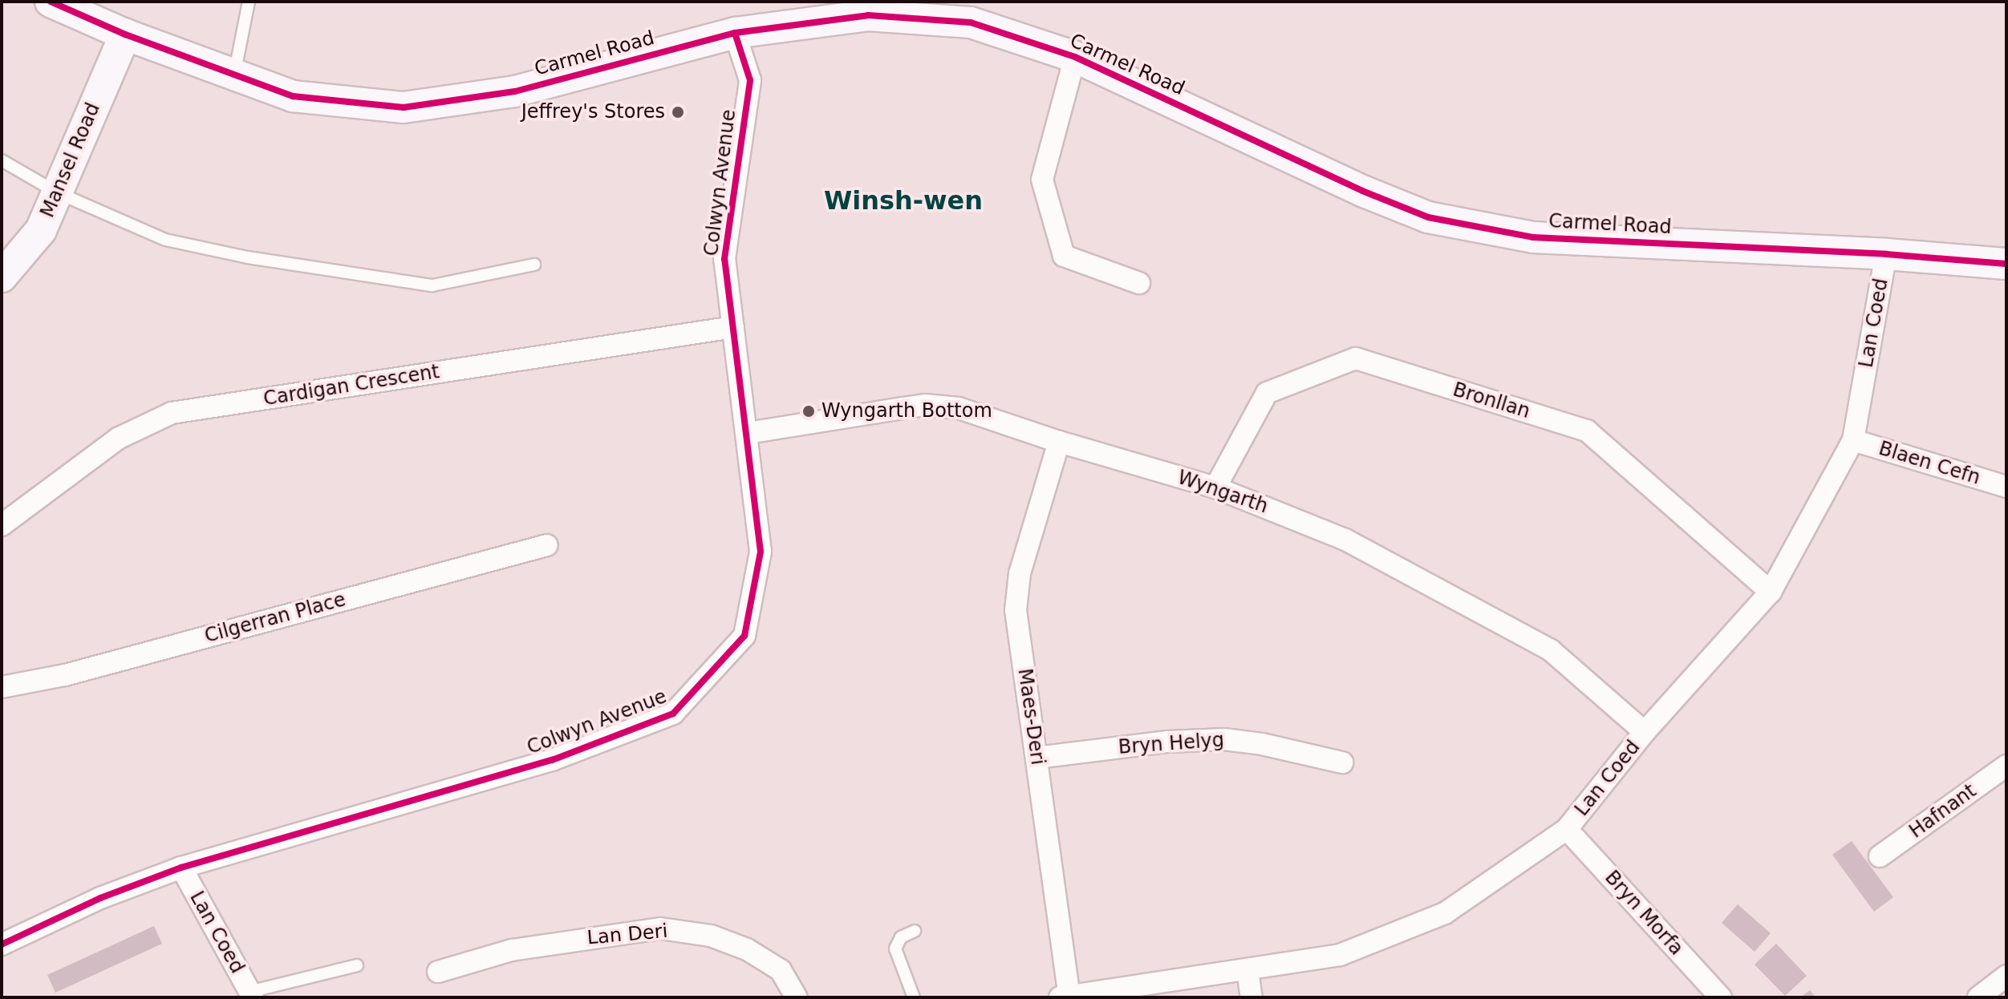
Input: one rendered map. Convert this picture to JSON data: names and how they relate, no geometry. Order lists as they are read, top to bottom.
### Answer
{
  "streets": {
    "street": [
      "Carmel Road",
      "Mansel Road",
      "Colwyn Avenue",
      "Lan Coed",
      "Cardigan Crescent",
      "Bronllan",
      "Blaen Cefn",
      "Wyngarth",
      "Cilgerran Place",
      "Maes-Deri",
      "Bryn Helyg",
      "Hafnant",
      "Bryn Morfa",
      "Lan Deri"
    ]
  },
  "crossings": [
    ["Carmel Road", "Mansel Road"],
    ["Carmel Road", "Colwyn Avenue"],
    ["Carmel Road", "Lan Coed"],
    ["Colwyn Avenue", "Lan Coed"],
    ["Colwyn Avenue", "Cardigan Crescent"],
    ["Colwyn Avenue", "Wyngarth"],
    ["Lan Coed", "Bronllan"],
    ["Lan Coed", "Blaen Cefn"],
    ["Lan Coed", "Wyngarth"],
    ["Lan Coed", "Maes-Deri"],
    ["Lan Coed", "Bryn Morfa"],
    ["Bronllan", "Wyngarth"],
    ["Wyngarth", "Maes-Deri"],
    ["Maes-Deri", "Bryn Helyg"]
  ],
  "districts": ["Winsh-wen"],
  "places": ["Jeffrey's Stores", "Wyngarth Bottom"]
}
